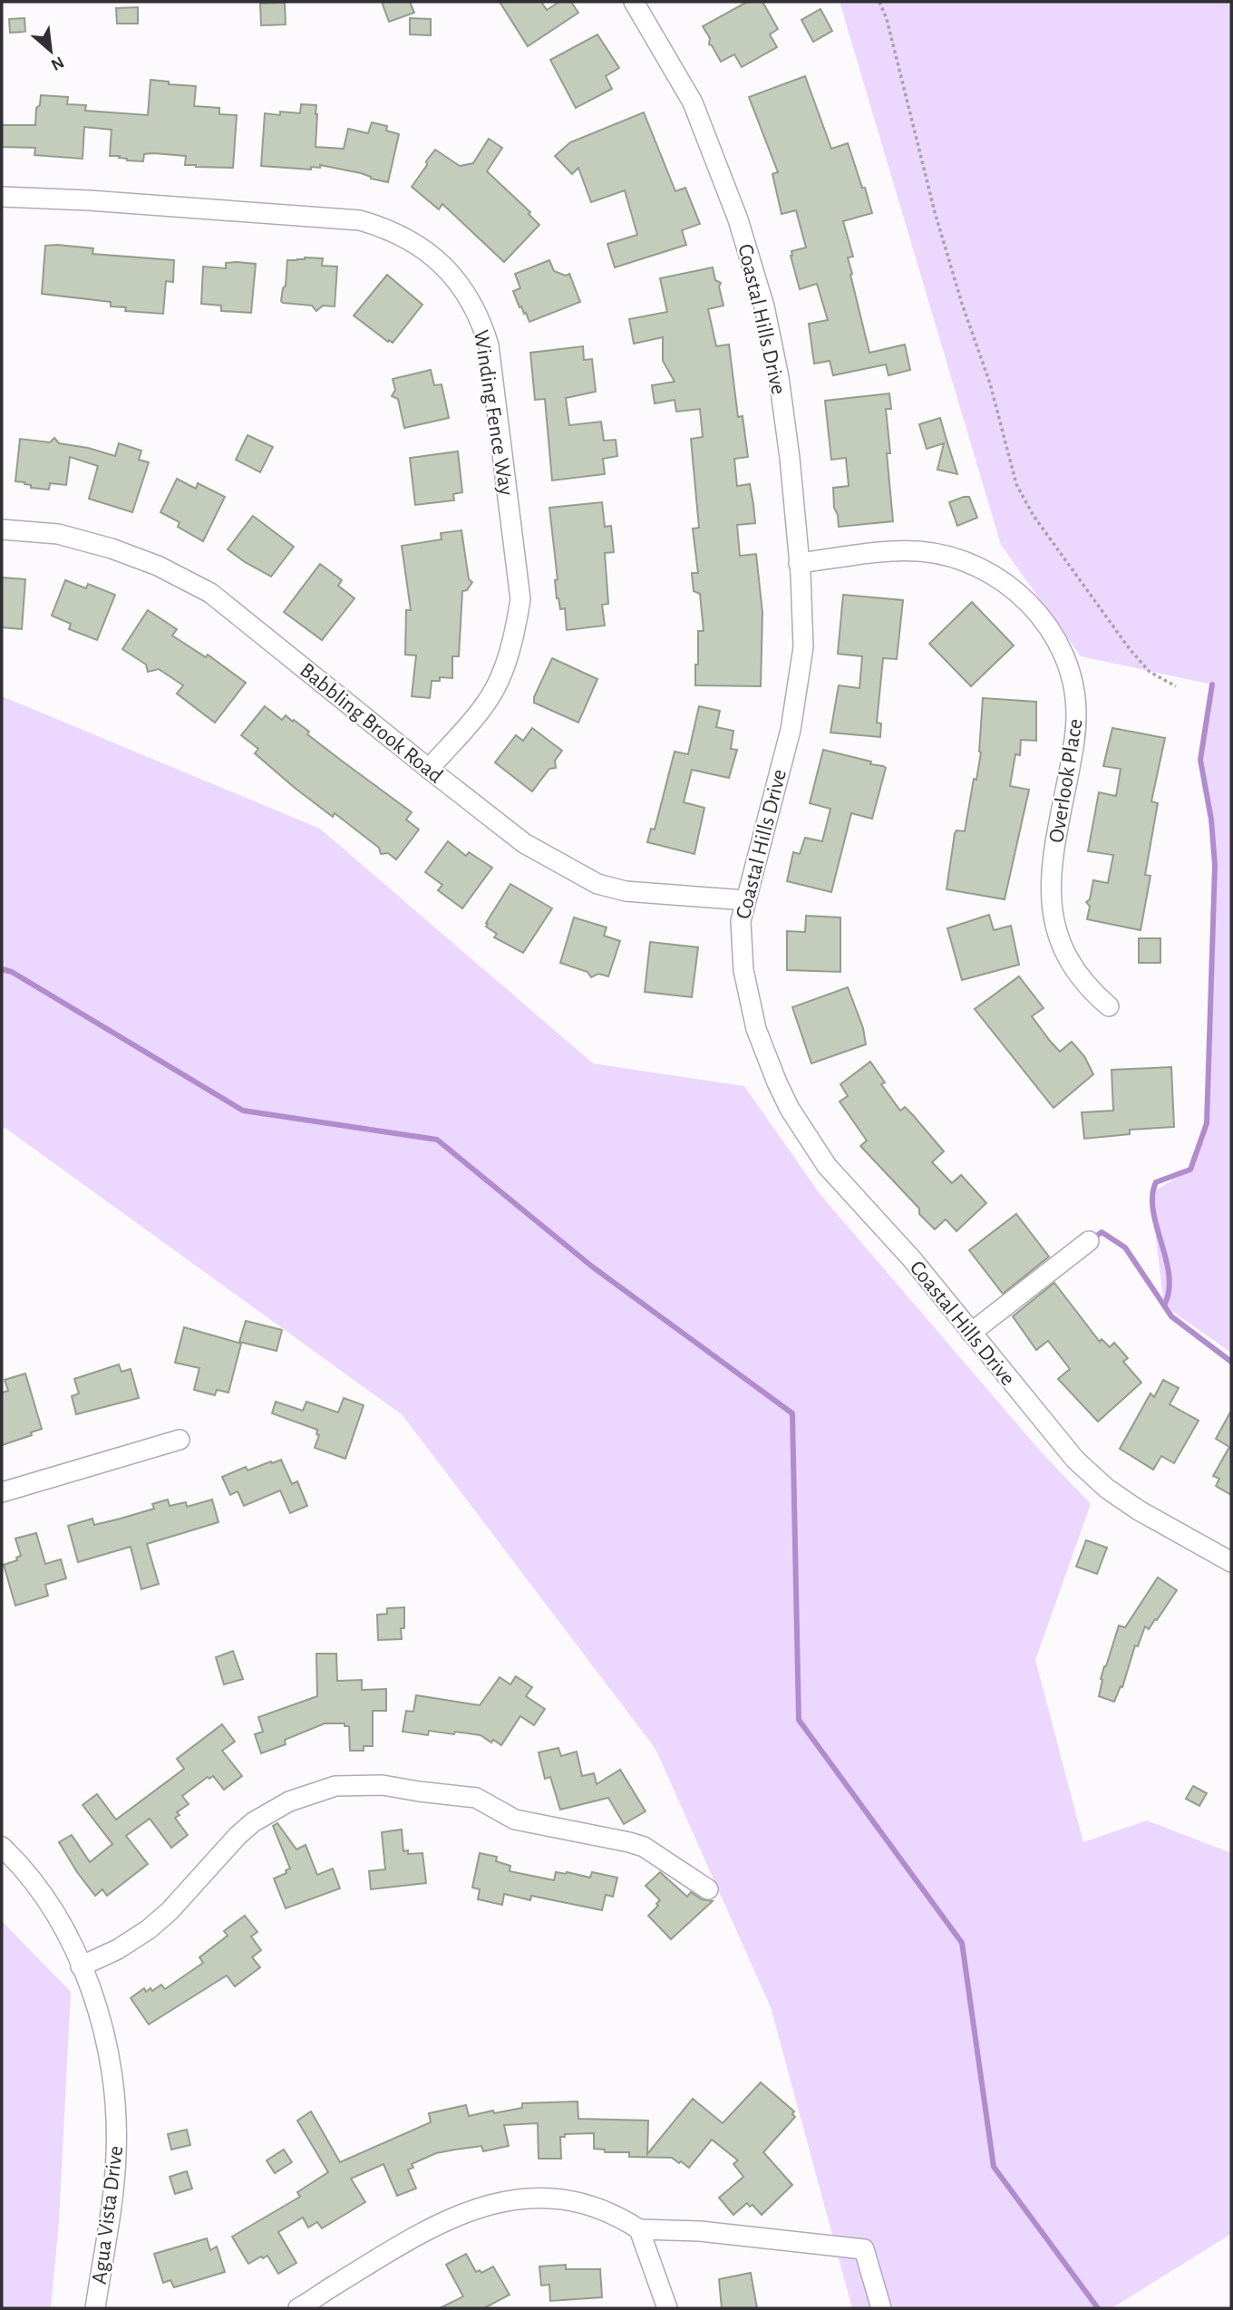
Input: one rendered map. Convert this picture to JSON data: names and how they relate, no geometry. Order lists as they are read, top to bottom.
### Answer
{
  "streets": {
    "street": [
      "Coastal Hills Drive",
      "Winding Fence Way",
      "Babbling Brook Road",
      "Overlook Place",
      "Agua Vista Drive"
    ]
  },
  "crossings": [
    ["Coastal Hills Drive", "Babbling Brook Road"],
    ["Coastal Hills Drive", "Overlook Place"],
    ["Winding Fence Way", "Babbling Brook Road"]
  ],
  "north": "bottom right"
}
